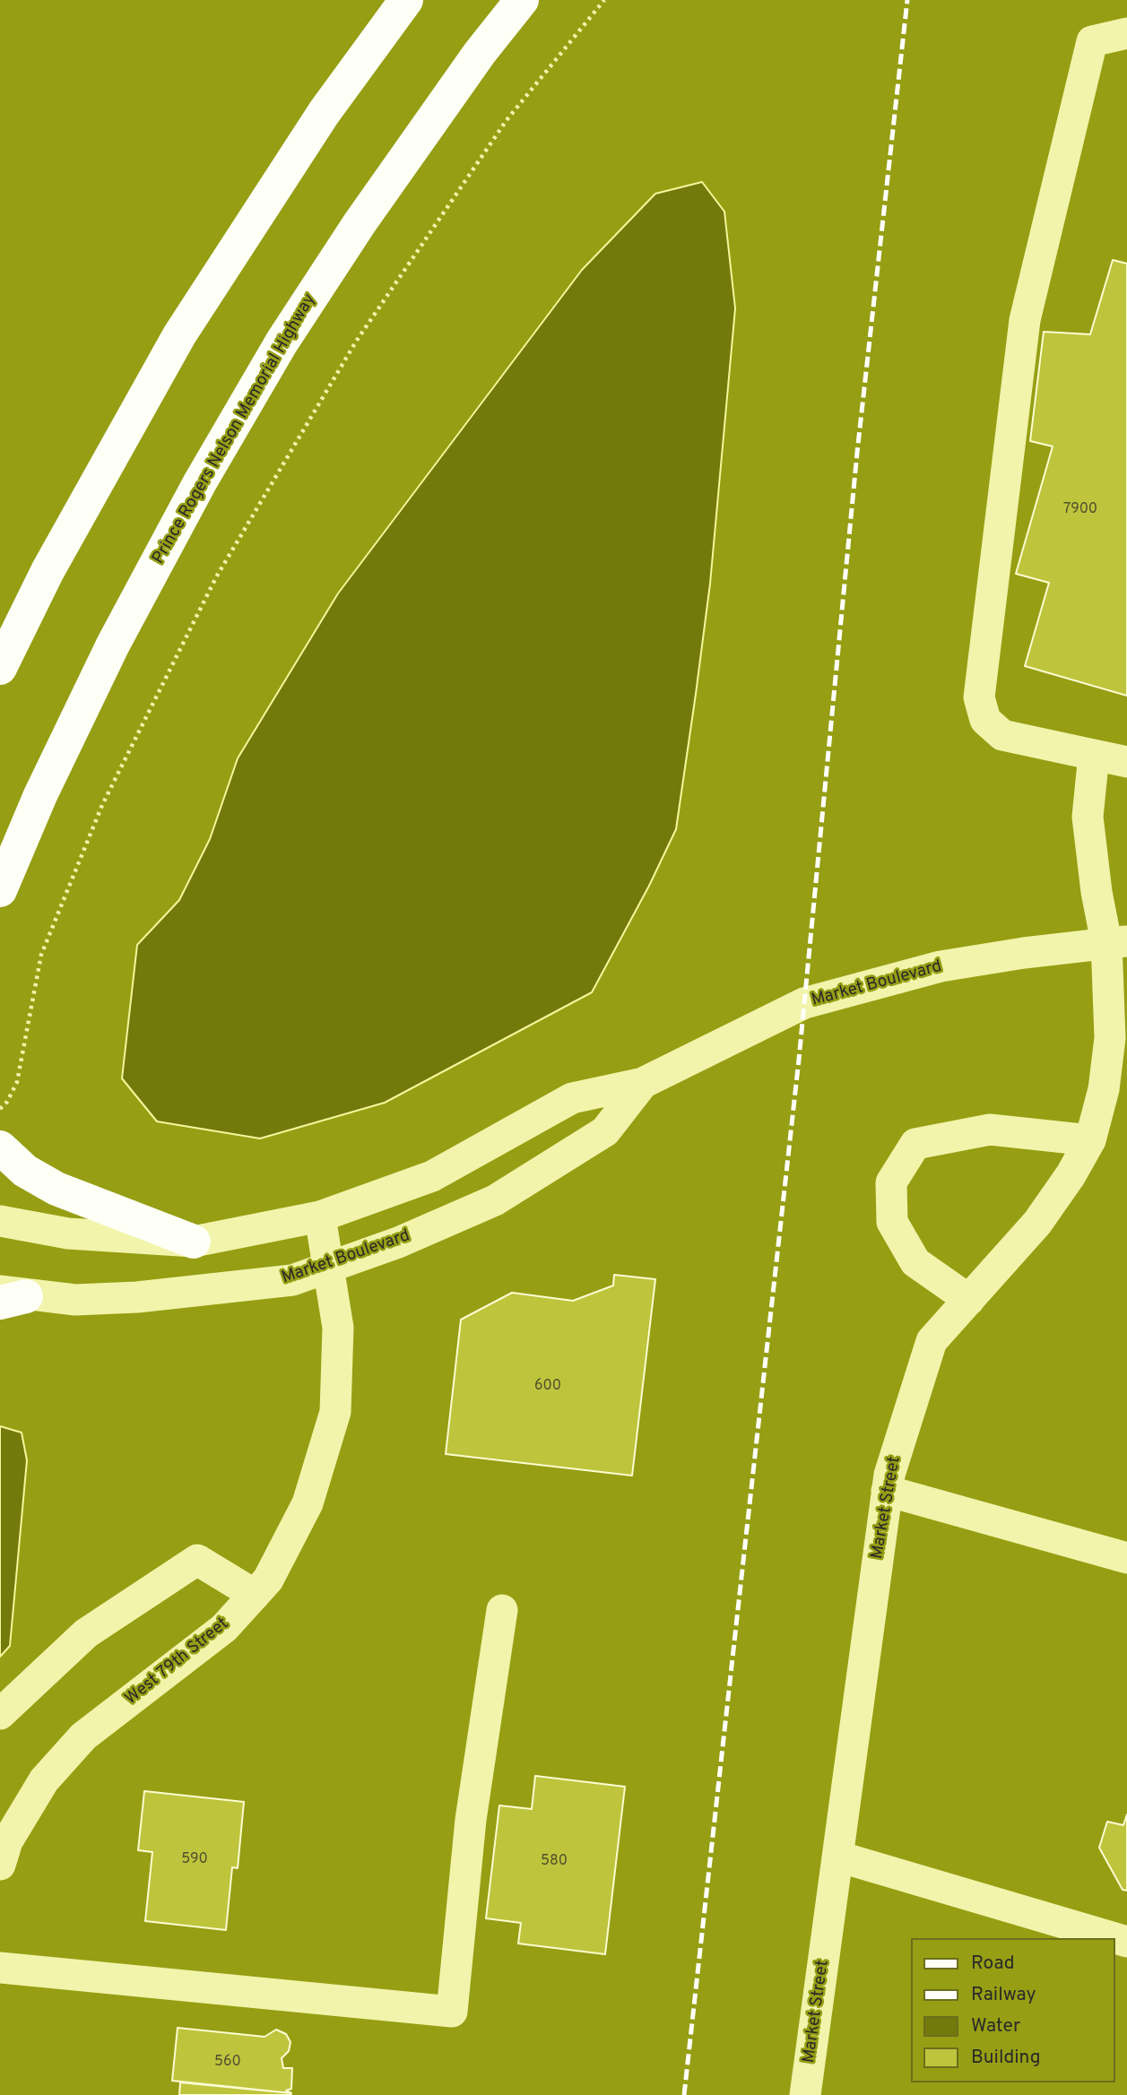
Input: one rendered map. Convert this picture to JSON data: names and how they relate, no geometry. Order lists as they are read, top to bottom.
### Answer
{
  "streets": {
    "main road": ["Prince Rogers Nelson Memorial Highway"],
    "street": ["Market Boulevard", "Market Street", "West 79th Street"]
  },
  "crossings": [
    ["Market Boulevard", "Market Street"],
    ["Market Boulevard", "West 79th Street"]
  ],
  "house_numbers": [
    "7900",
    "600",
    "590",
    "580",
    "560"
  ],
  "legend": [
    "Road",
    "Railway",
    "Water",
    "Building"
  ]
}
